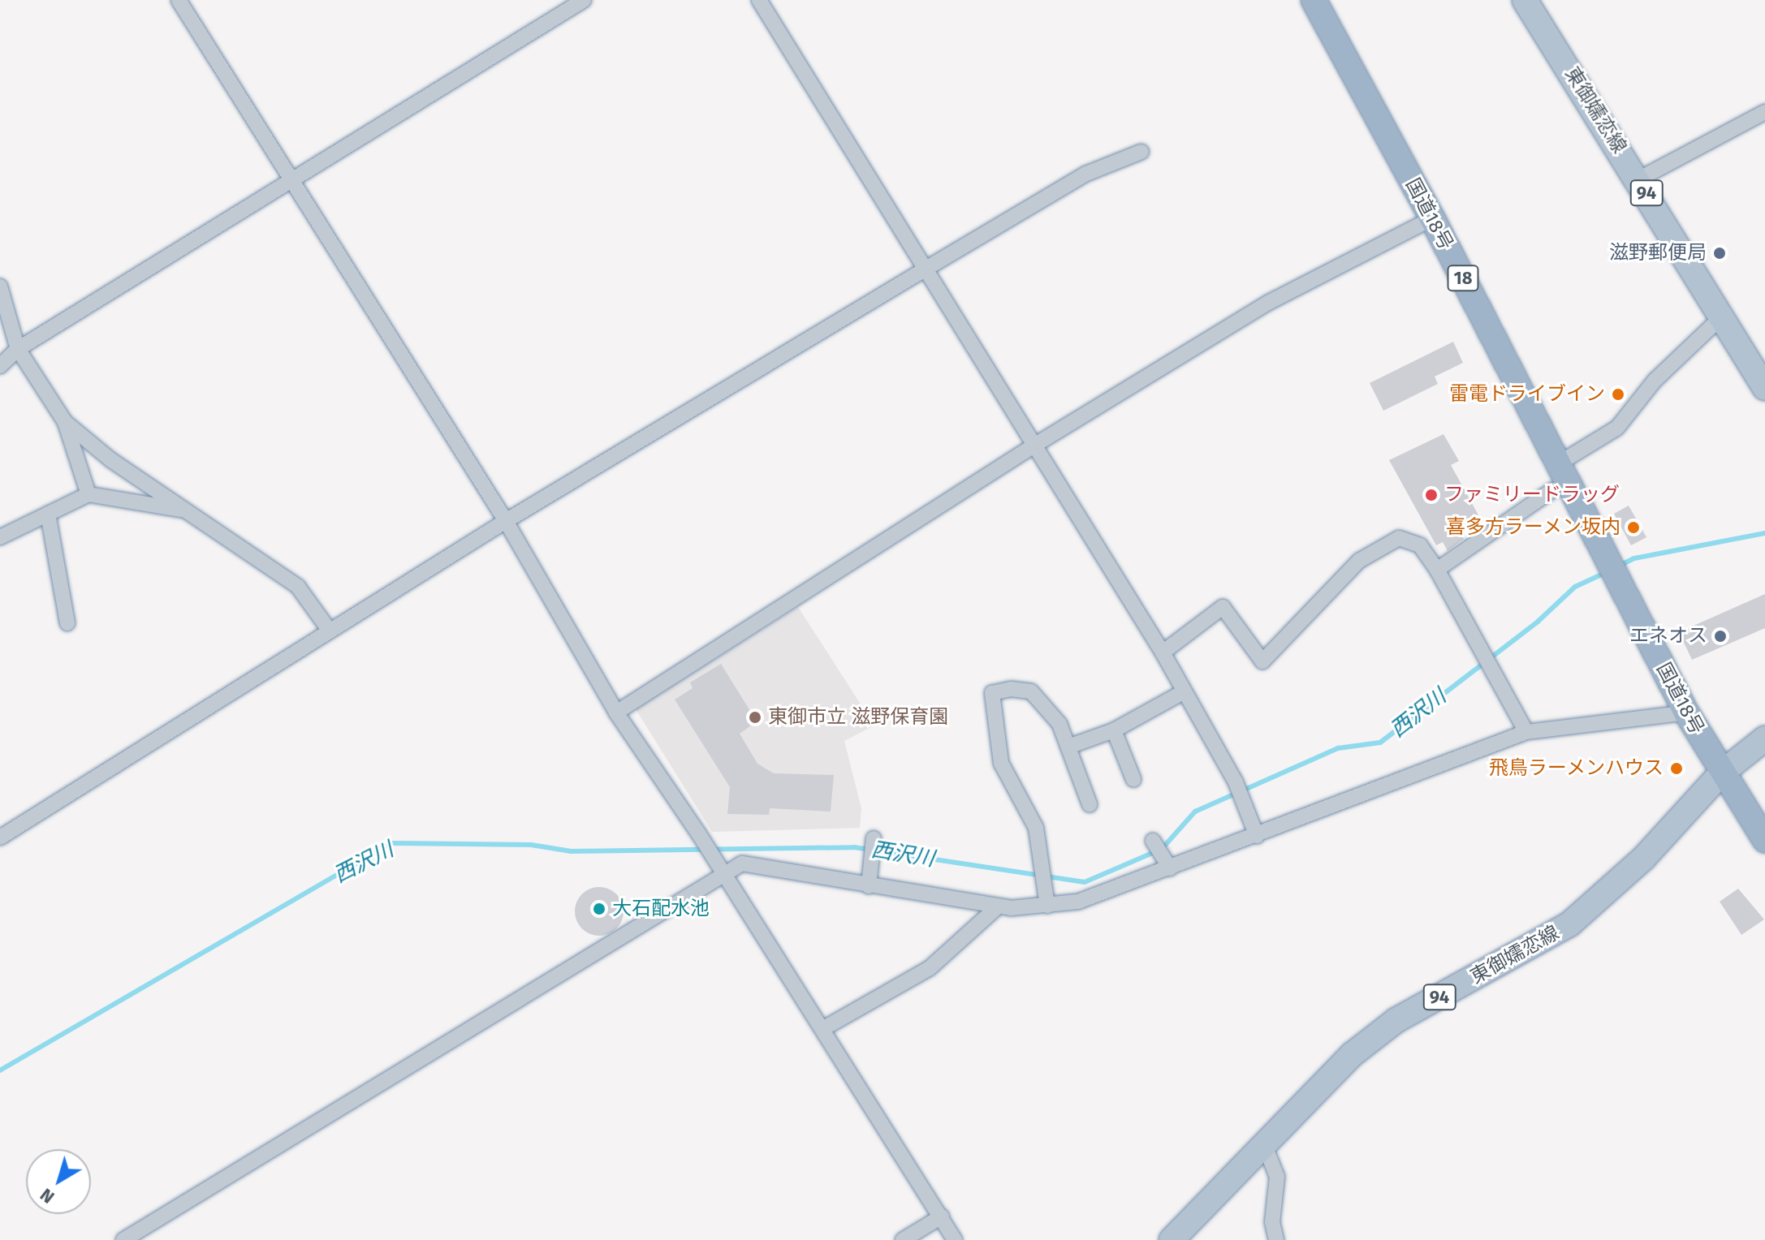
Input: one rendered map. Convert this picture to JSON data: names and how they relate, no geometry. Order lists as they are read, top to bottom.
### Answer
{
  "streets": {
    "highway": ["国道18号", "18"],
    "main road": ["東御嬬恋線", "94"]
  },
  "crossings": [
    ["東御嬬恋線", "国道18号"]
  ],
  "water": ["西沢川"],
  "places": [
    "滋野郵便局",
    "雷電ドライブイン",
    "ファミリードラッグ",
    "喜多方ラーメン坂内",
    "エネオス",
    "東御市立 滋野保育園",
    "飛鳥ラーメンハウス",
    "大石配水池"
  ],
  "north": "bottom left"
}
